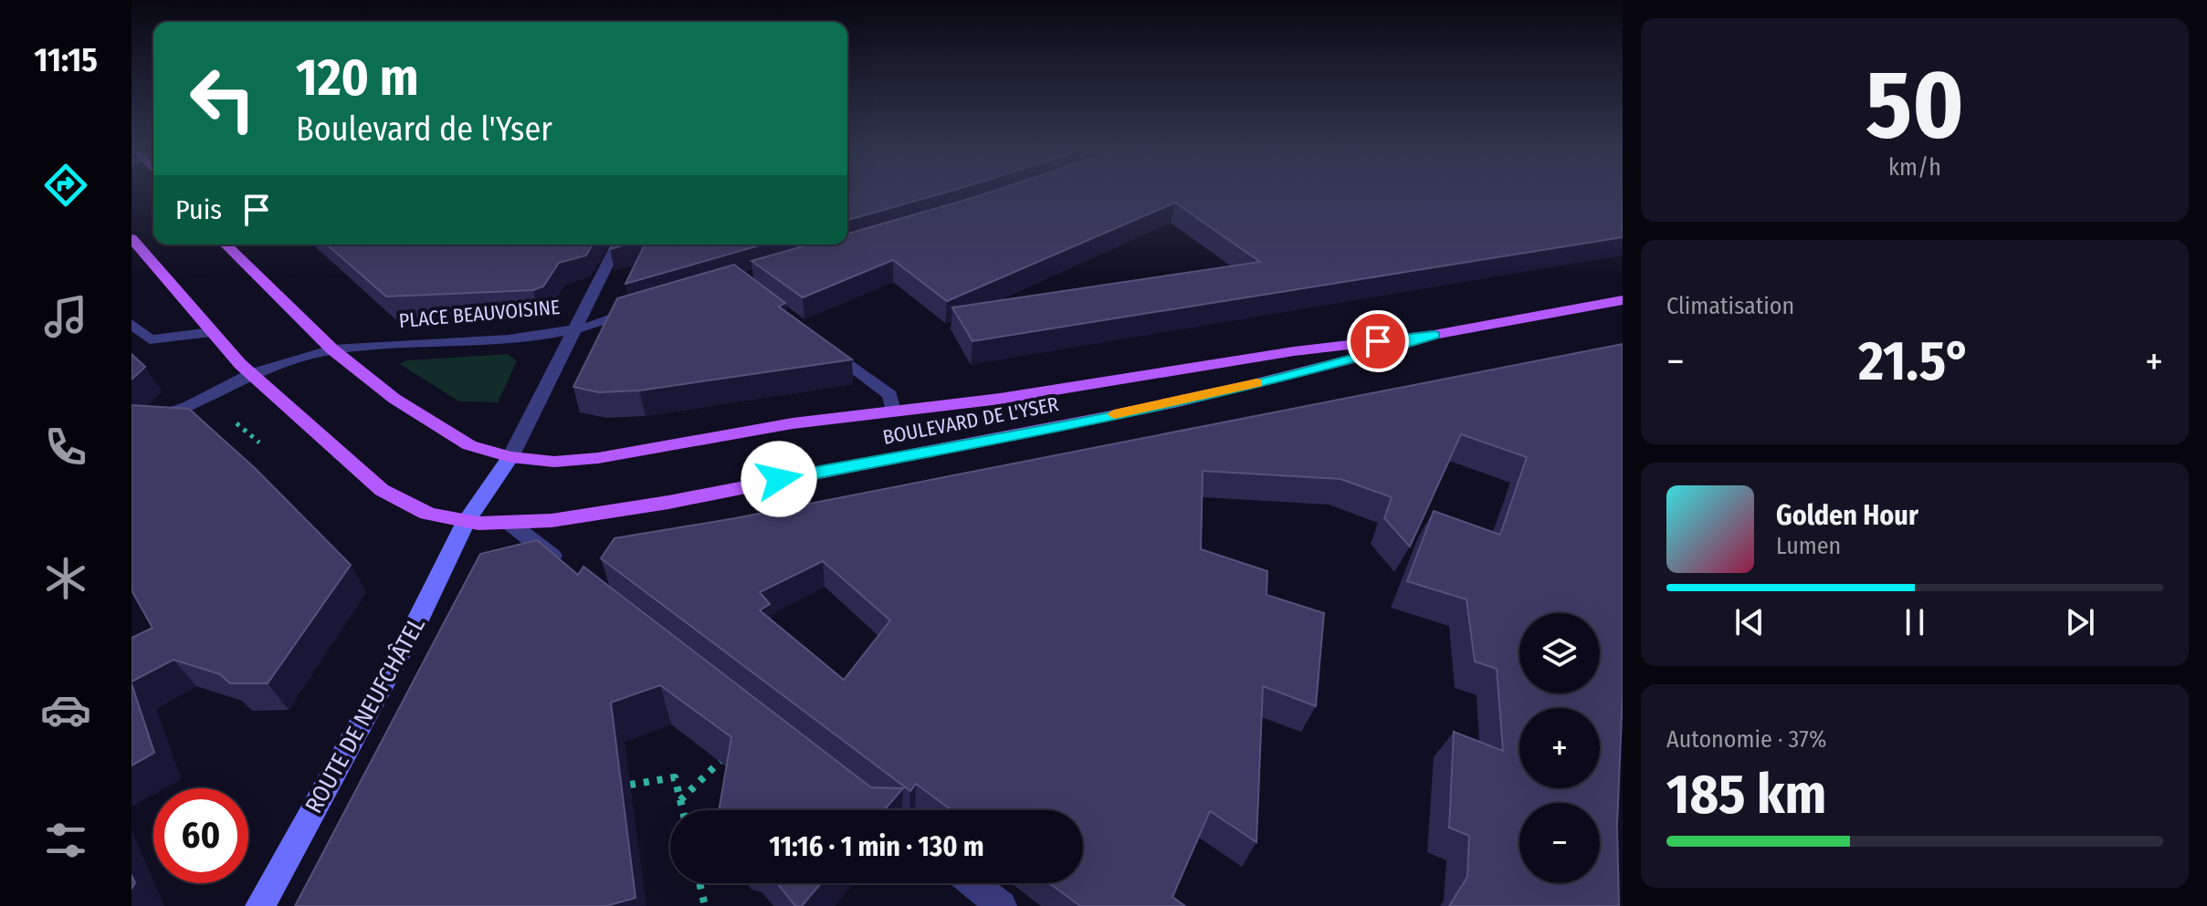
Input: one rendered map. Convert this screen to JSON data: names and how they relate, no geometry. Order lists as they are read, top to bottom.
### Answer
{
  "streets": {
    "main road": ["PLACE BEAUVOISINE", "BOULEVARD DE L'YSER", "ROUTE DE NEUFCHÂTEL"]
  },
  "crossings": [
    ["PLACE BEAUVOISINE", "BOULEVARD DE L'YSER"],
    ["PLACE BEAUVOISINE", "ROUTE DE NEUFCHÂTEL"]
  ],
  "page": {
    "tabs": "11:15",
    "tile": [
      ["50", "km/h"],
      "Climatisation",
      ["Autonomie · 37%", "185 km"]
    ],
    "turn": ["120 m", "Boulevard de l'Yser"],
    "then": "Puis",
    "heat": ["−", "21.5°", "+"],
    "song": ["Golden Hour", "Lumen"],
    "map_buttons": ["+", "−"],
    "limit": "60",
    "trip": "11:16 · 1 min · 130 m"
  }
}
